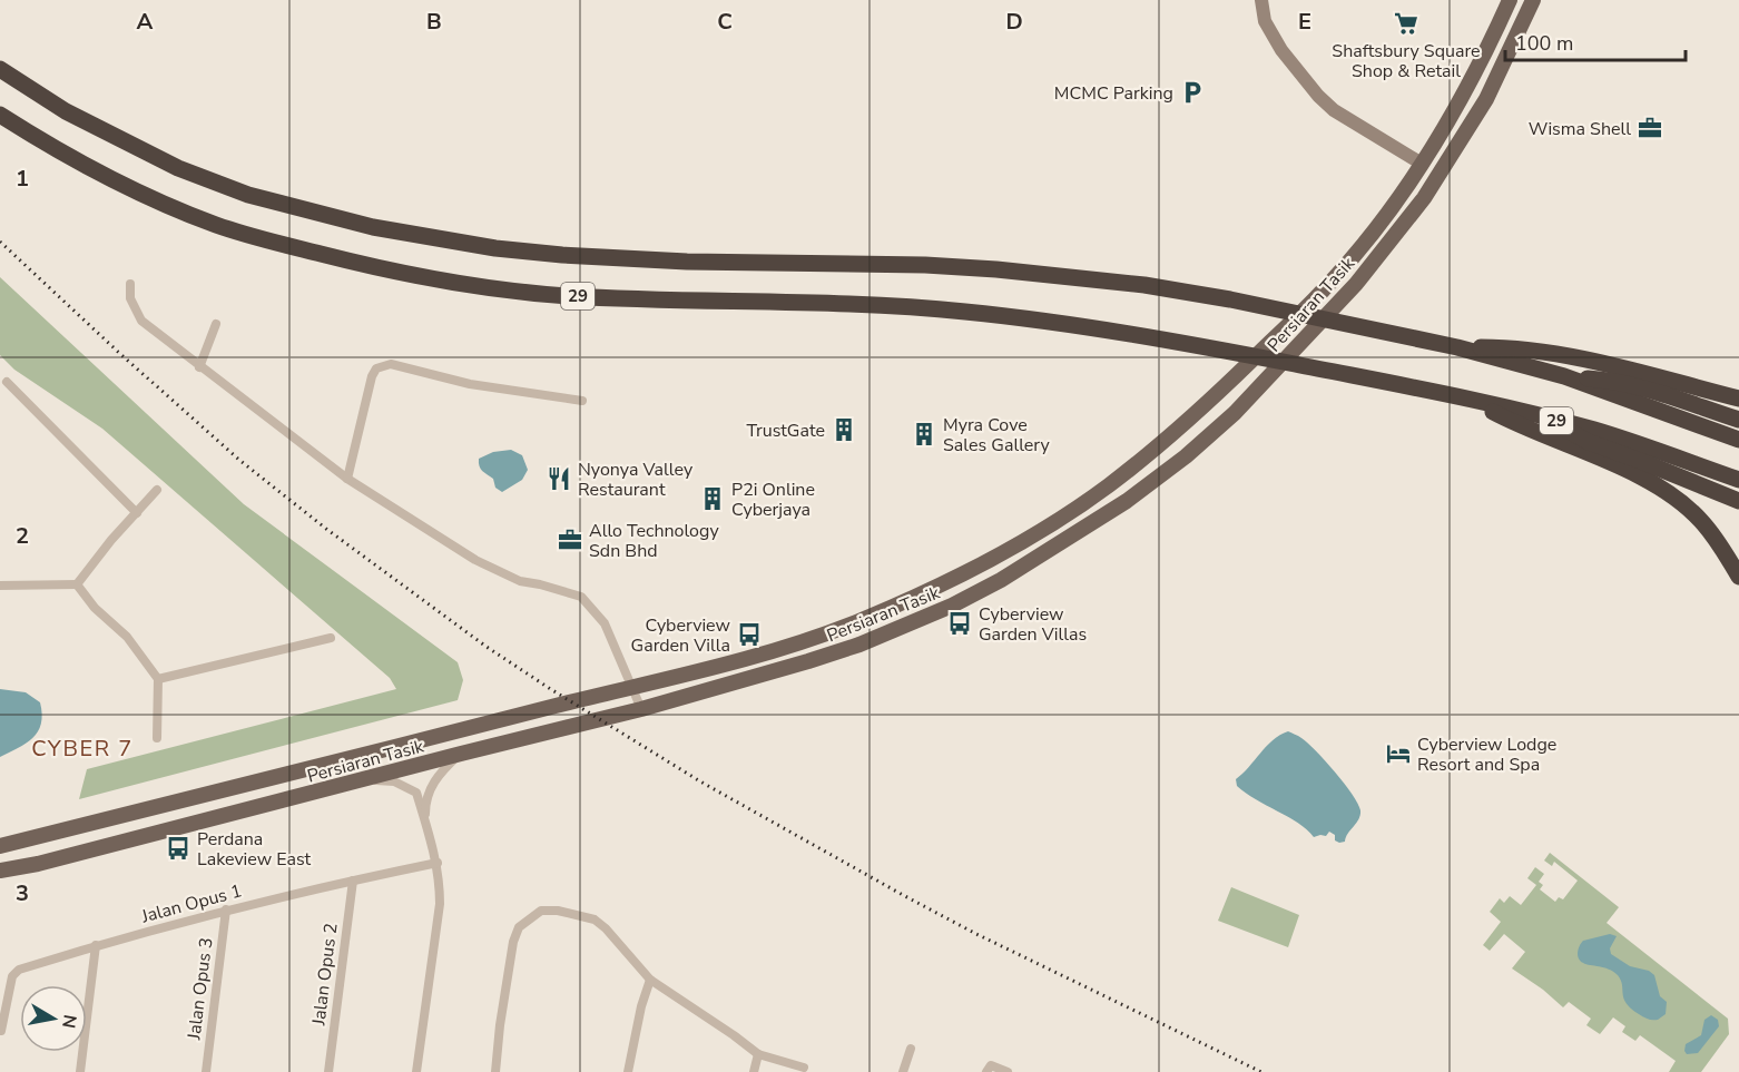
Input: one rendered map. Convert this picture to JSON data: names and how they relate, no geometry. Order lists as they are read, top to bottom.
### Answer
{
  "streets": {
    "highway": ["29"],
    "main road": ["Persiaran Tasik"],
    "street": ["Jalan Opus 1", "Jalan Opus 2", "Jalan Opus 3"]
  },
  "crossings": [
    ["Jalan Opus 1", "Jalan Opus 2"],
    ["Jalan Opus 1", "Jalan Opus 3"]
  ],
  "districts": ["CYBER 7"],
  "places": {
    "supermarket": ["Shaftsbury Square Shop & Retail"],
    "parking": ["MCMC Parking"],
    "office": ["Wisma Shell", "Allo Technology Sdn Bhd"],
    "building": ["TrustGate", "Myra Cove Sales Gallery", "P2i Online Cyberjaya"],
    "restaurant": ["Nyonya Valley Restaurant"],
    "bus stop": ["Cyberview Garden Villas", "Cyberview Garden Villa", "Perdana Lakeview East"],
    "hotel": ["Cyberview Lodge Resort and Spa"]
  },
  "scale_bar": "100 m",
  "north": "right",
  "grid": {
    "columns": [
      "A",
      "B",
      "C",
      "D",
      "E"
    ],
    "rows": ["1", "2", "3"]
  }
}
